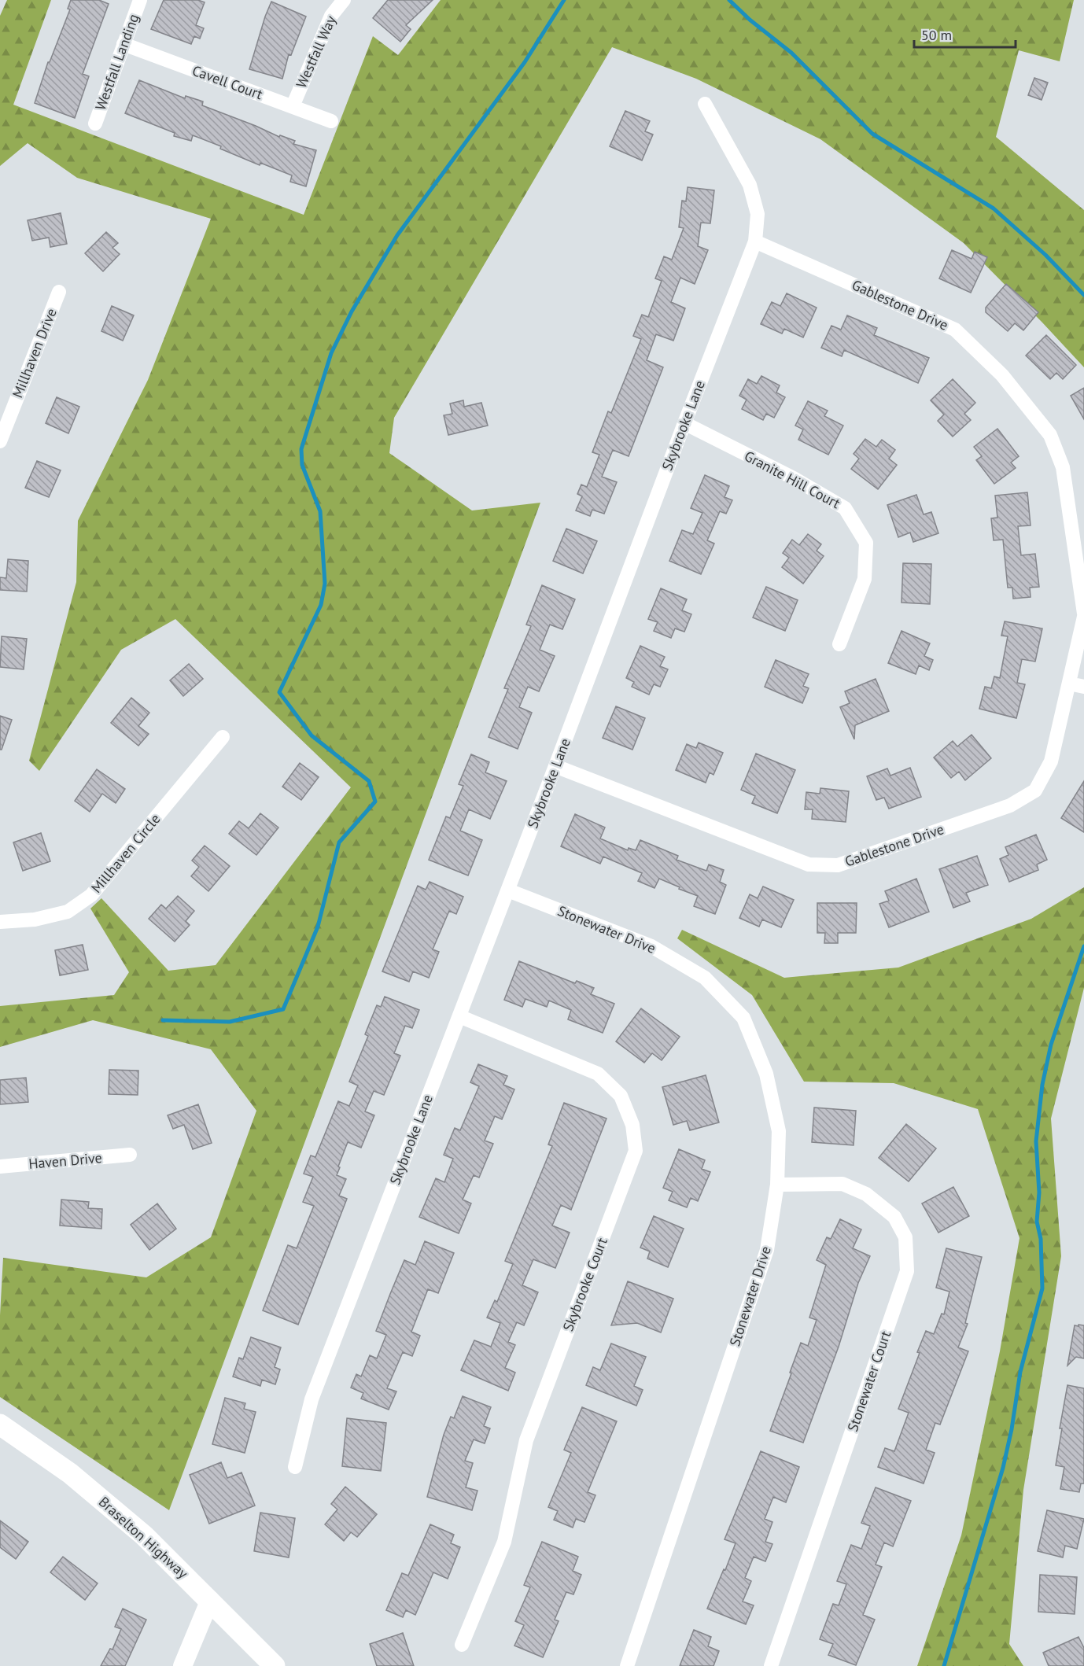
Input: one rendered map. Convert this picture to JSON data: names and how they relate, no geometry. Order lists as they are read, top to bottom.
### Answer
{
  "streets": {
    "main road": ["Braselton Highway"],
    "street": [
      "Westfall Way",
      "Westfall Landing",
      "Cavell Court",
      "Gablestone Drive",
      "Millhaven Drive",
      "Skybrooke Lane",
      "Granite Hill Court",
      "Millhaven Circle",
      "Stonewater Drive",
      "Haven Drive",
      "Skybrooke Court",
      "Stonewater Court"
    ]
  },
  "crossings": [
    ["Westfall Way", "Cavell Court"],
    ["Westfall Landing", "Cavell Court"],
    ["Gablestone Drive", "Skybrooke Lane"],
    ["Skybrooke Lane", "Granite Hill Court"],
    ["Skybrooke Lane", "Stonewater Drive"],
    ["Skybrooke Lane", "Skybrooke Court"],
    ["Stonewater Drive", "Stonewater Court"]
  ],
  "scale_bar": "50 m"
}
